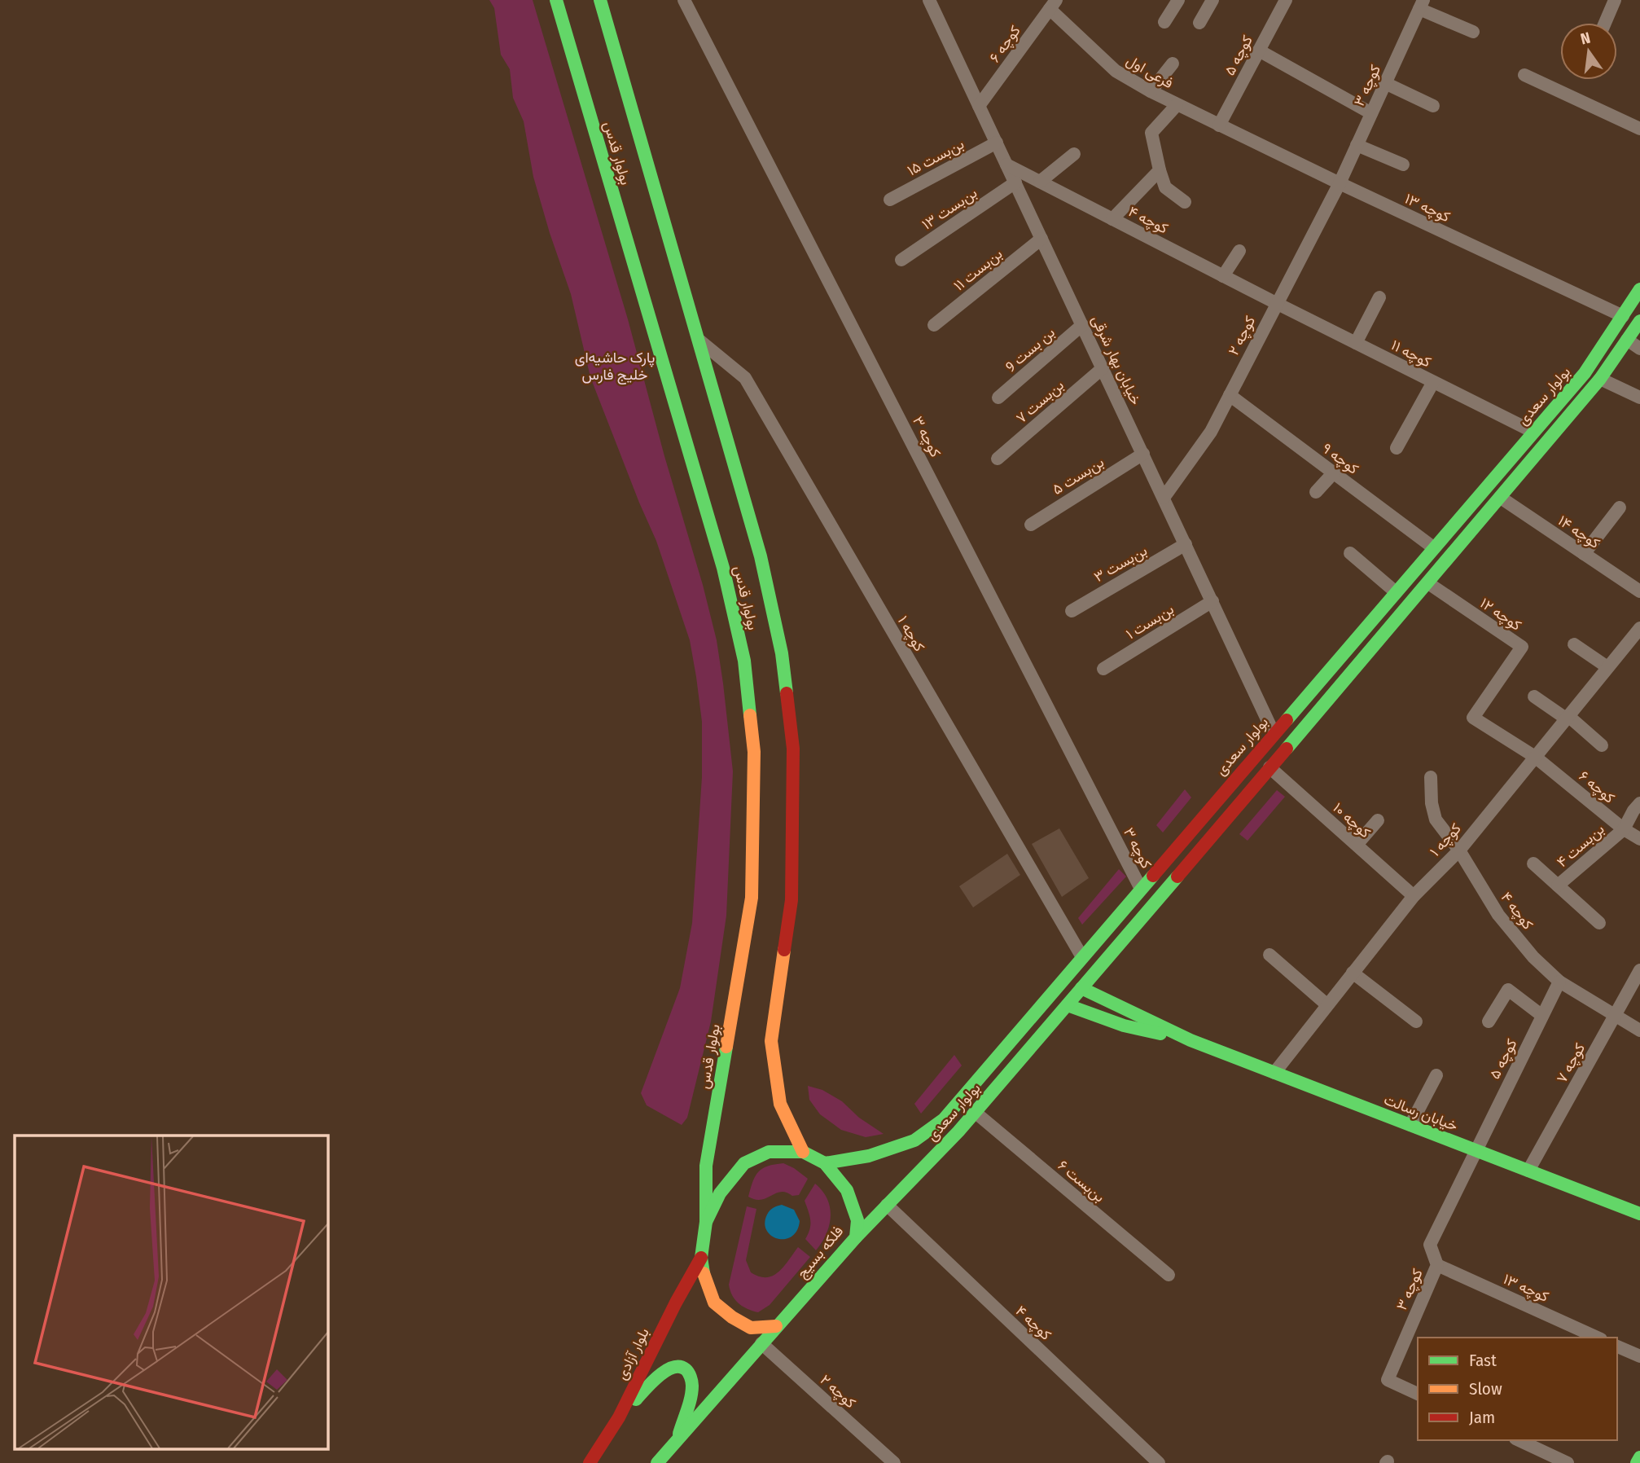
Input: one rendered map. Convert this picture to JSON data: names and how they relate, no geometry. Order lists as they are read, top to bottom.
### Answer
{
  "streets": {
    "main road": [
      "بولوار قدس",
      "بولوار سعدی",
      "خیابان رسالت",
      "فلکه بسیج",
      "بلوار آزادی"
    ],
    "street": [
      "کوچه ۶",
      "کوچه ۵",
      "فرعی اول",
      "کوچه ۳",
      "بن‌بست ۱۵",
      "کوچه ۱۳",
      "بن‌بست ۱۳",
      "کوچه ۴",
      "بن‌بست ۱۱",
      "کوچه ۲",
      "بن بست 9",
      "کوچه ۱۱",
      "خیابان بهار شرقی",
      "بن‌بست ۷",
      "کوچه ۹",
      "بن‌بست ۵",
      "کوچه ۱۴",
      "بن‌بست ۳",
      "کوچه ۱۲",
      "بن‌بست ۱",
      "کوچه ۱",
      "کوچه ۱۰",
      "بن‌بست ۴",
      "کوچه ۷",
      "بن‌بست ۶"
    ]
  },
  "crossings": [
    ["کوچه ۶", "فرعی اول"],
    ["کوچه ۶", "خیابان بهار شرقی"],
    ["کوچه ۶", "کوچه ۱۲"],
    ["کوچه ۶", "کوچه ۱"],
    ["کوچه ۶", "بن‌بست ۴"],
    ["کوچه ۵", "فرعی اول"],
    ["کوچه ۵", "کوچه ۳"],
    ["کوچه ۵", "کوچه ۱۳"],
    ["کوچه ۵", "کوچه ۴"],
    ["کوچه ۵", "خیابان رسالت"],
    ["فرعی اول", "کوچه ۱۳"],
    ["کوچه ۳", "کوچه ۱۳"],
    ["کوچه ۳", "کوچه ۲"],
    ["کوچه ۳", "بولوار سعدی"],
    ["کوچه ۳", "خیابان رسالت"],
    ["بولوار قدس", "بولوار سعدی"],
    ["بولوار قدس", "کوچه ۱"],
    ["بولوار قدس", "فلکه بسیج"],
    ["بولوار قدس", "بلوار آزادی"],
    ["بن‌بست ۱۵", "خیابان بهار شرقی"],
    ["کوچه ۱۳", "کوچه ۲"],
    ["کوچه ۱۳", "بولوار سعدی"],
    ["بن‌بست ۱۳", "خیابان بهار شرقی"],
    ["کوچه ۴", "کوچه ۲"],
    ["کوچه ۴", "کوچه ۱۱"],
    ["کوچه ۴", "خیابان بهار شرقی"],
    ["کوچه ۴", "بولوار سعدی"],
    ["کوچه ۴", "کوچه ۱"],
    ["کوچه ۴", "کوچه ۷"],
    ["بن‌بست ۱۱", "خیابان بهار شرقی"],
    ["کوچه ۲", "کوچه ۱۱"],
    ["کوچه ۲", "خیابان بهار شرقی"],
    ["کوچه ۲", "کوچه ۹"],
    ["بن بست 9", "خیابان بهار شرقی"],
    ["کوچه ۱۱", "بولوار سعدی"],
    ["خیابان بهار شرقی", "بولوار سعدی"],
    ["خیابان بهار شرقی", "بن‌بست ۷"],
    ["خیابان بهار شرقی", "بن‌بست ۵"],
    ["خیابان بهار شرقی", "بن‌بست ۳"],
    ["خیابان بهار شرقی", "بن‌بست ۱"],
    ["بولوار سعدی", "کوچه ۹"],
    ["بولوار سعدی", "کوچه ۱۴"],
    ["بولوار سعدی", "کوچه ۱۲"],
    ["بولوار سعدی", "کوچه ۱"],
    ["بولوار سعدی", "کوچه ۱۰"],
    ["بولوار سعدی", "بن‌بست ۶"],
    ["بولوار سعدی", "فلکه بسیج"],
    ["بولوار سعدی", "بلوار آزادی"],
    ["کوچه ۱۲", "کوچه ۱"],
    ["کوچه ۱", "کوچه ۱۰"],
    ["کوچه ۱", "خیابان رسالت"],
    ["کوچه ۷", "خیابان رسالت"],
    ["فلکه بسیج", "بلوار آزادی"]
  ],
  "parks": ["پارک حاشیه‌ای خلیج فارس"],
  "legend": ["Fast", "Slow", "Jam"],
  "north": "top"
}
